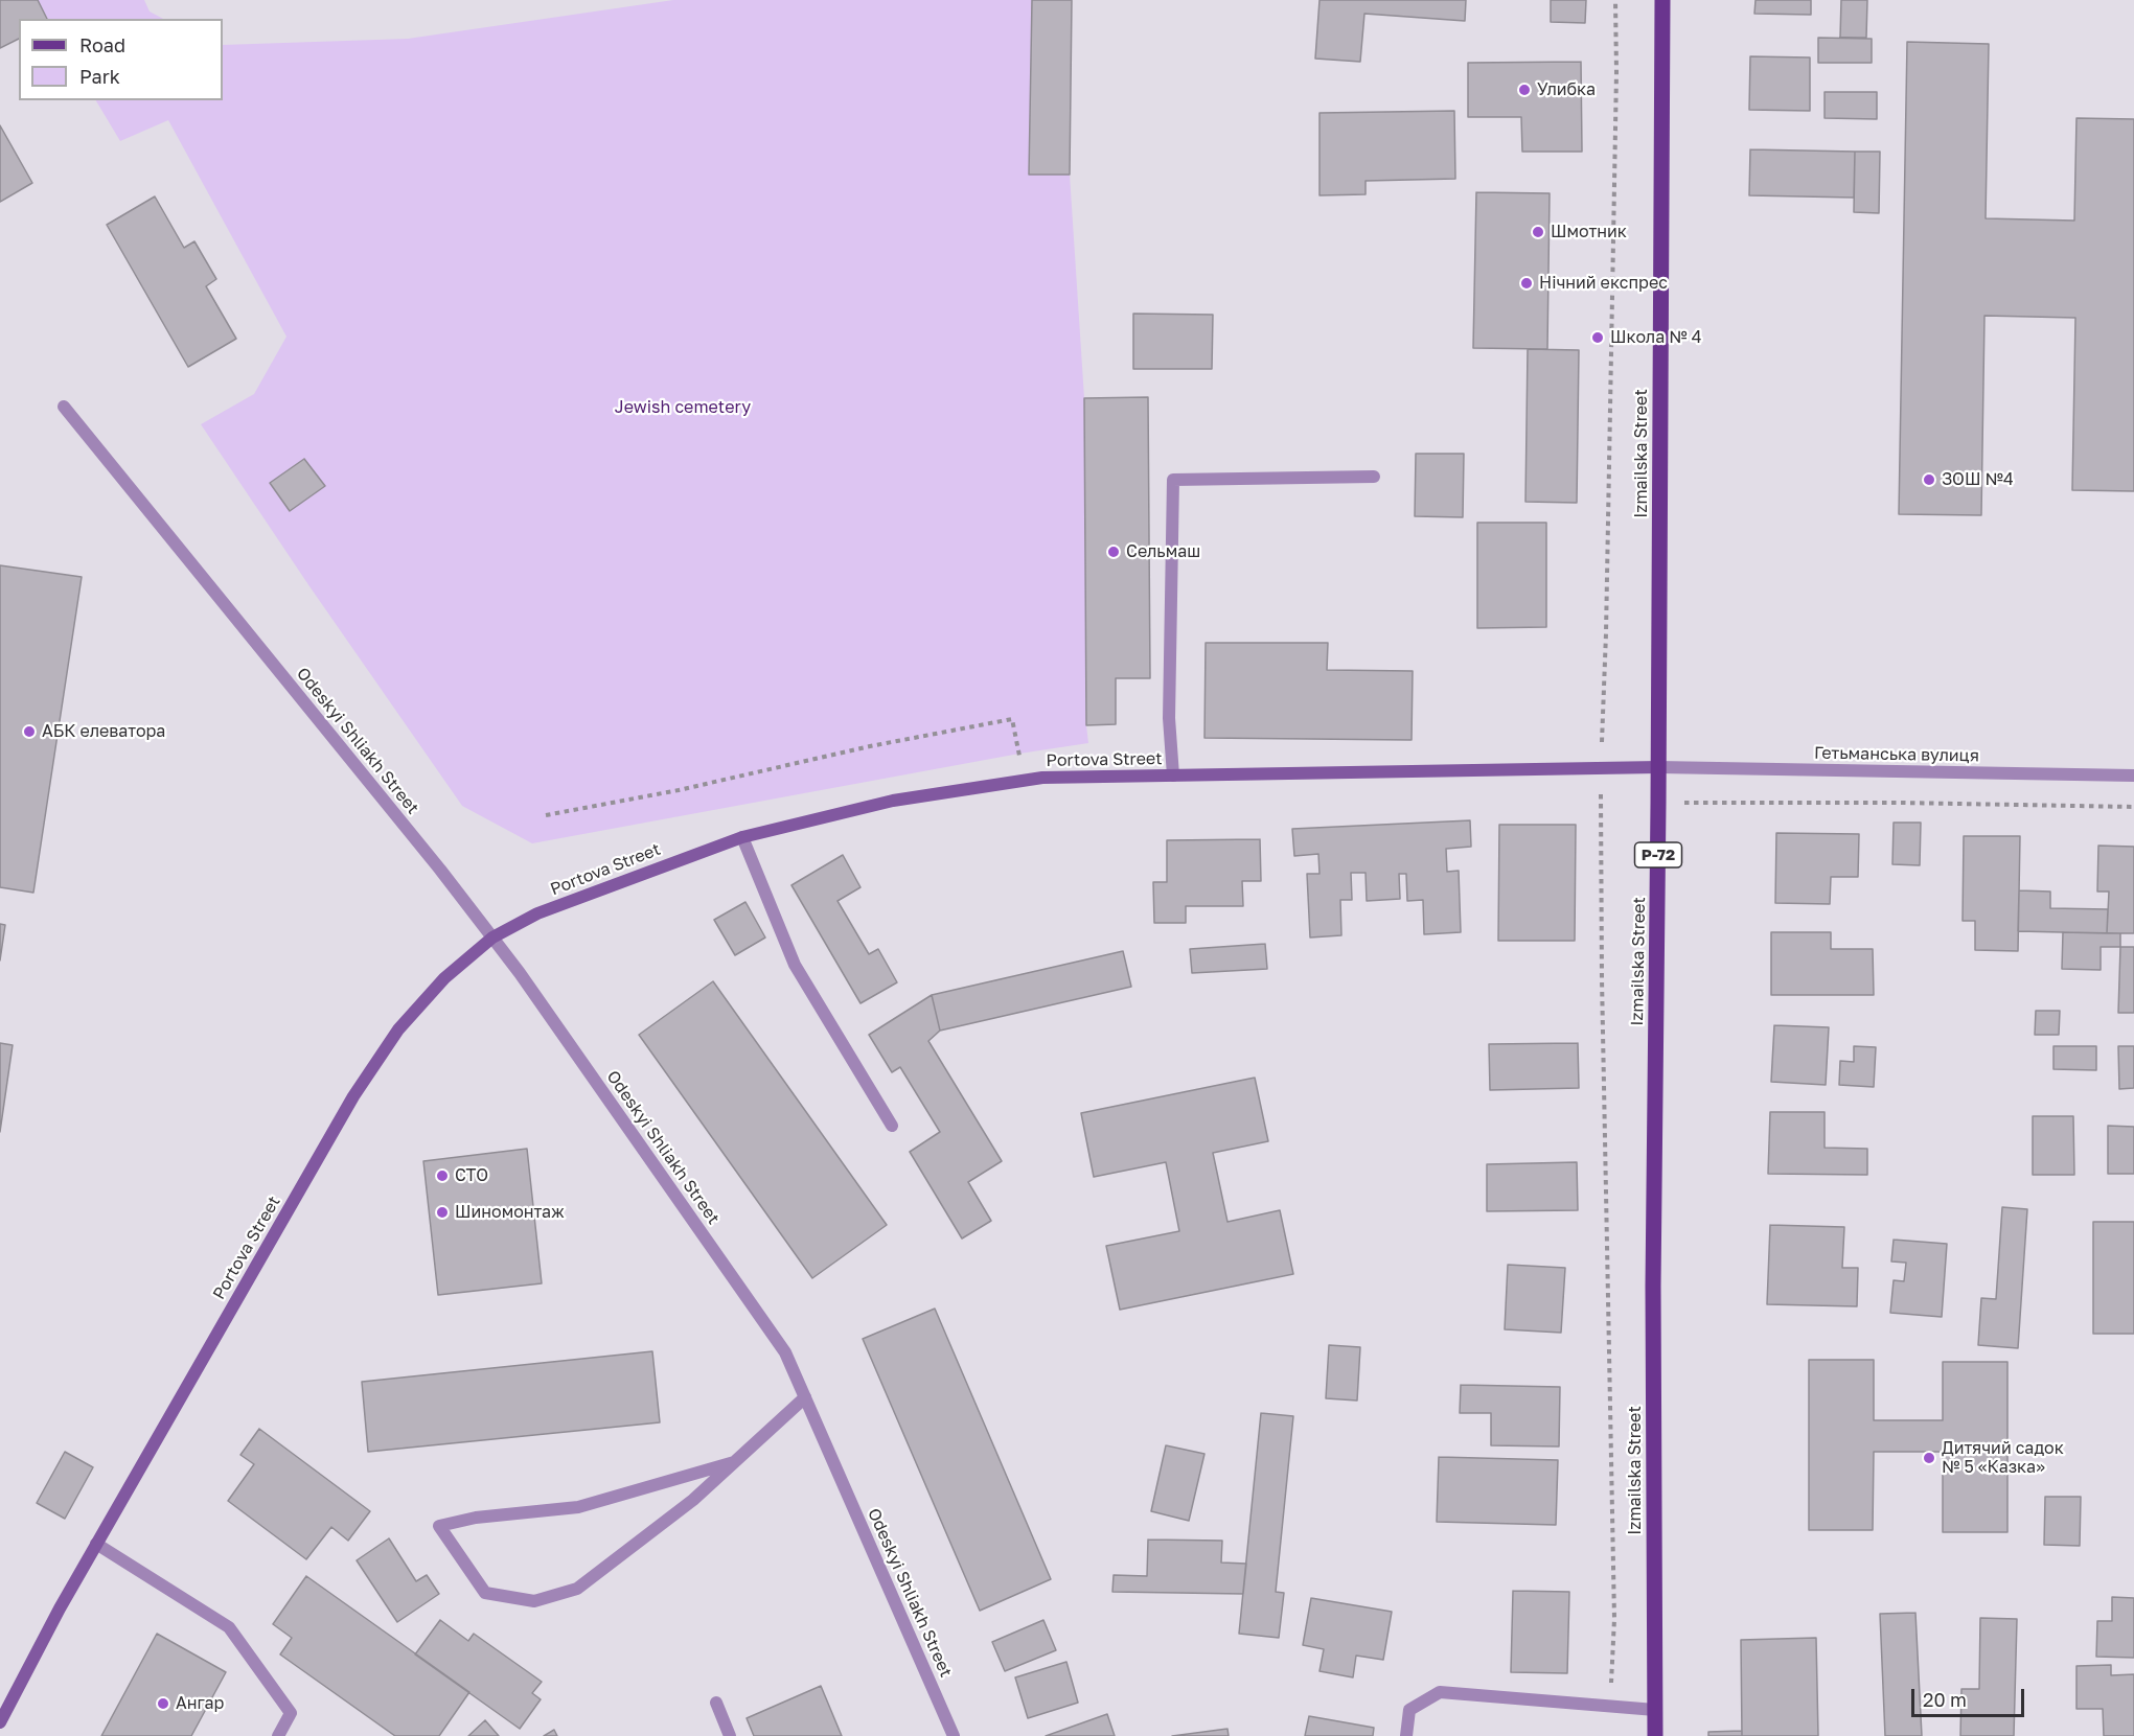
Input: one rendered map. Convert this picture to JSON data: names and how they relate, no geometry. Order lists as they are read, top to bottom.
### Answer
{
  "streets": {
    "main road": ["Izmailska Street", "Portova Street", "Р-72"],
    "street": ["Odeskyi Shliakh Street", "Гетьманська вулиця"]
  },
  "crossings": [
    ["Izmailska Street", "Гетьманська вулиця"],
    ["Izmailska Street", "Portova Street"],
    ["Odeskyi Shliakh Street", "Portova Street"],
    ["Гетьманська вулиця", "Portova Street"]
  ],
  "parks": ["Jewish cemetery"],
  "places": [
    "Улибка",
    "Шмотник",
    "Нічний експрес",
    "Школа № 4",
    "ЗОШ №4",
    "Сельмаш",
    "АБК елеватора",
    "СТО",
    "Шиномонтаж",
    "Дитячий садок № 5 «Казка»",
    "Ангар"
  ],
  "legend": ["Road", "Park"],
  "scale_bar": "20 m"
}
